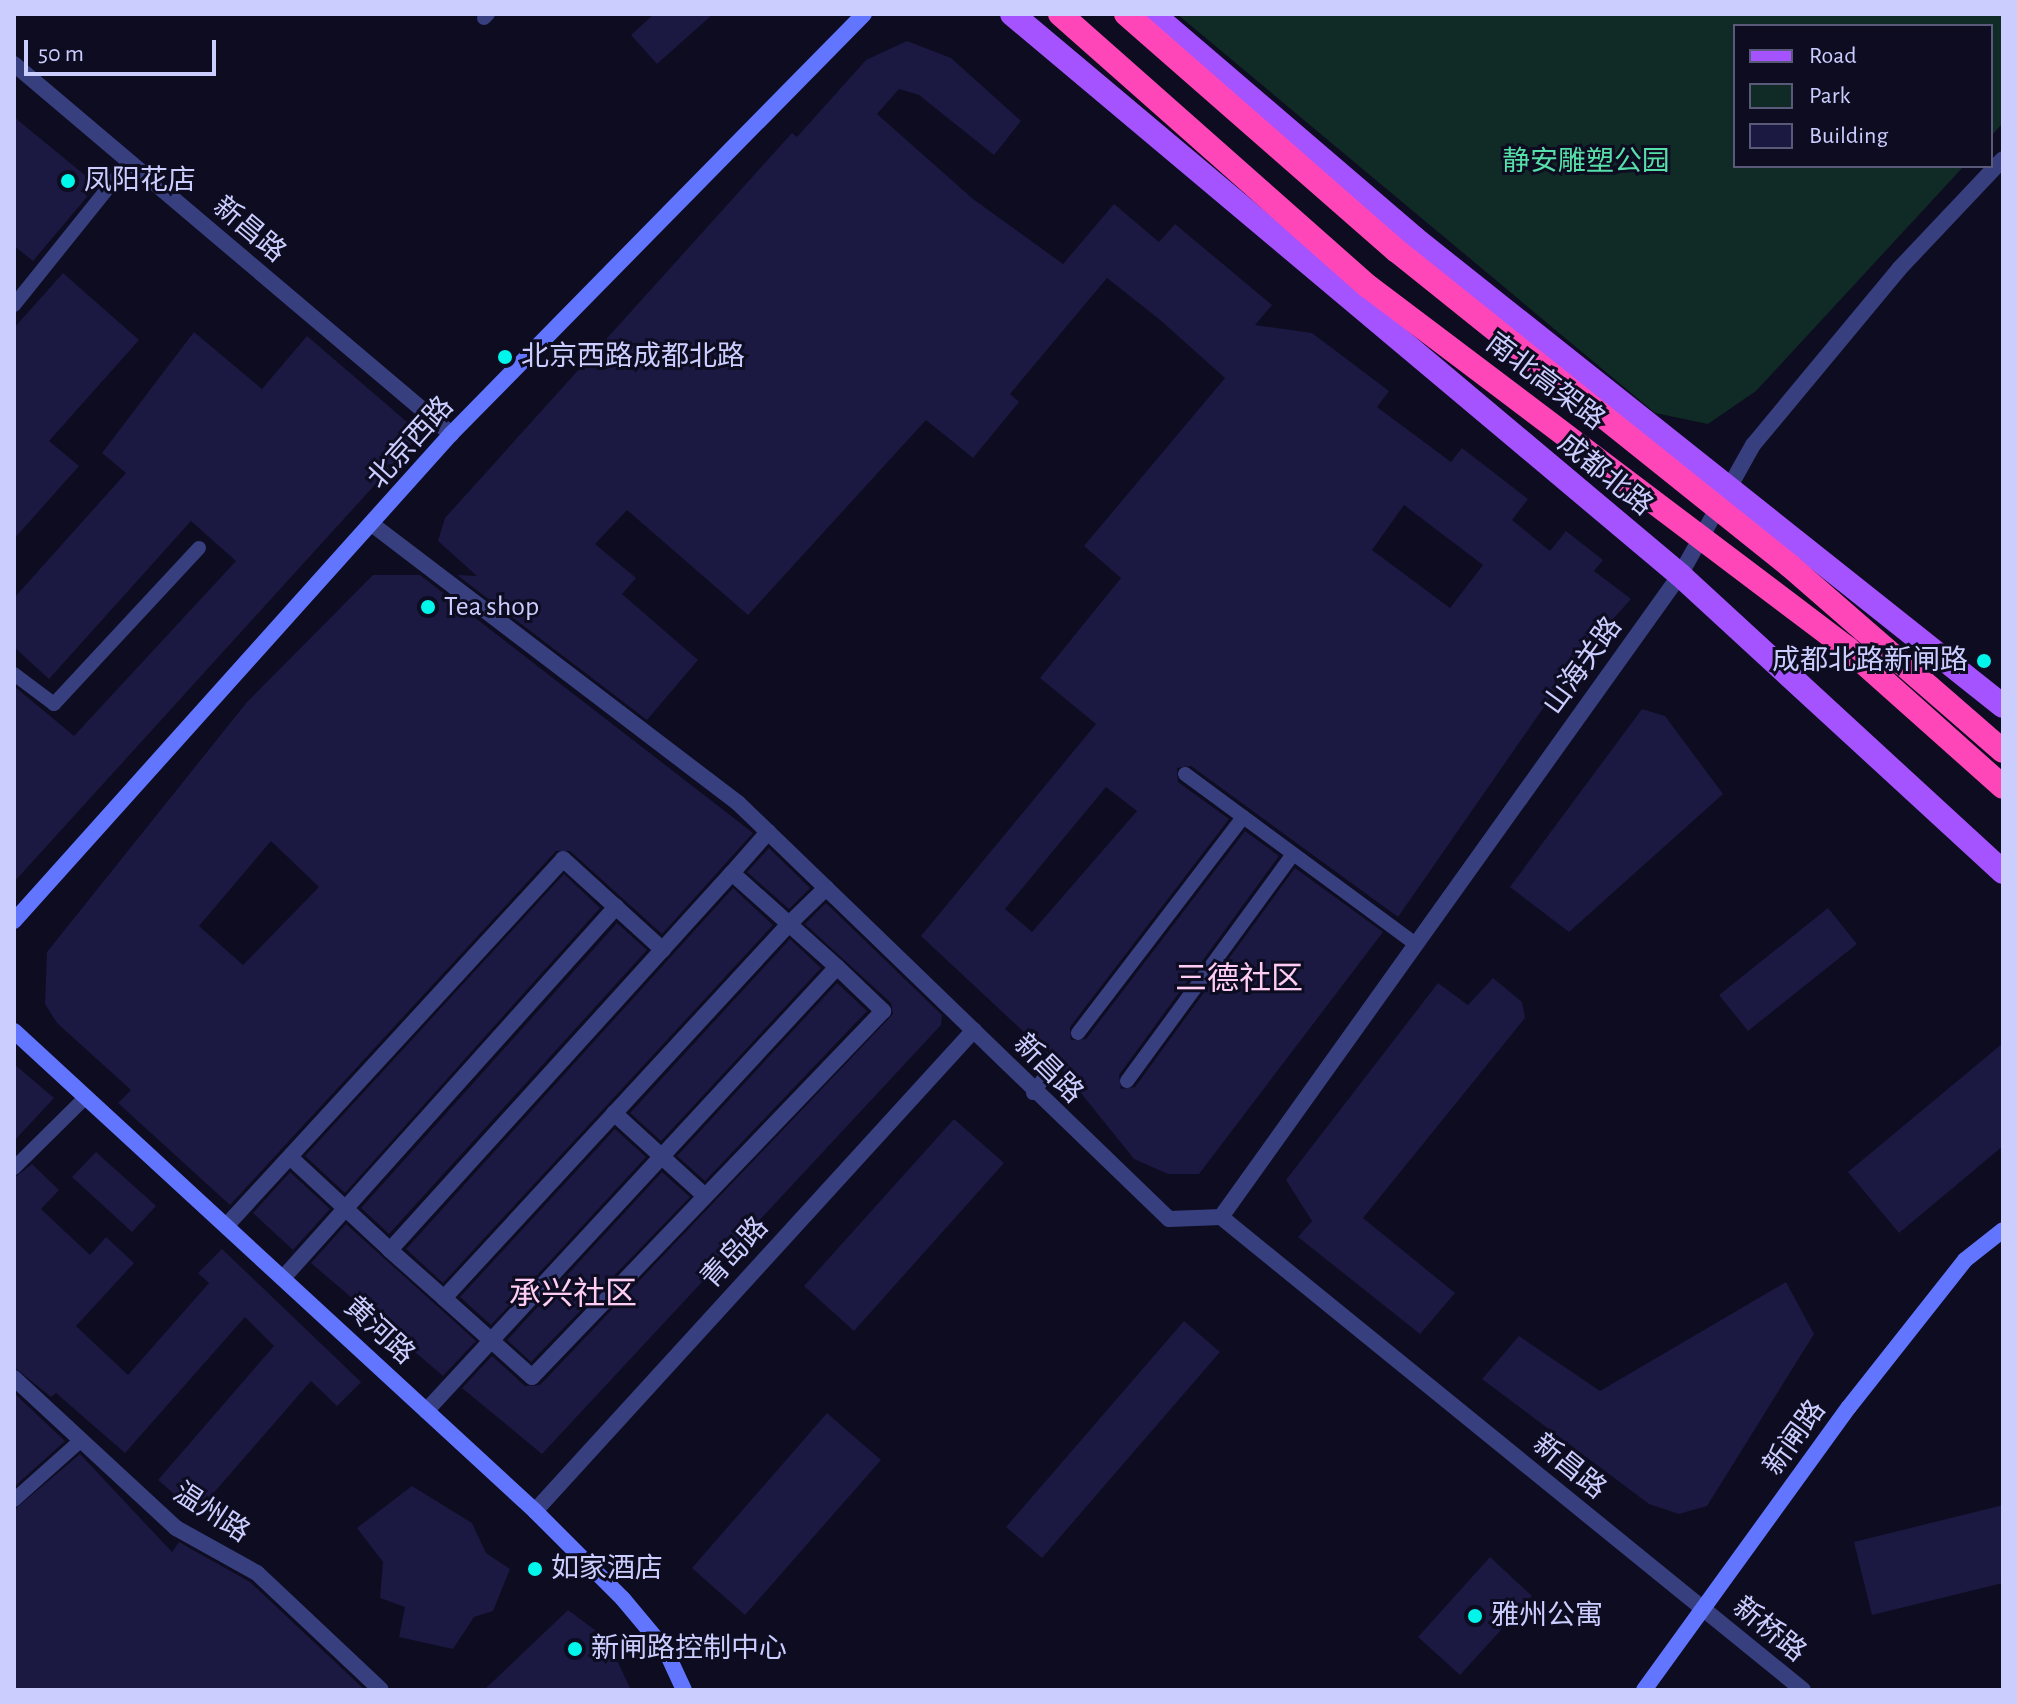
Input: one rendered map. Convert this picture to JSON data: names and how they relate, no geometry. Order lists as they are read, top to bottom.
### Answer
{
  "streets": {
    "highway": ["南北高架路"],
    "main road": [
      "北京西路",
      "成都北路",
      "黄河路",
      "新闸路"
    ],
    "street": [
      "新昌路",
      "山海关路",
      "青岛路",
      "温州路",
      "新桥路"
    ]
  },
  "crossings": [
    ["新昌路", "北京西路"],
    ["新昌路", "山海关路"],
    ["新昌路", "青岛路"],
    ["新昌路", "新闸路"],
    ["新昌路", "新桥路"],
    ["成都北路", "山海关路"],
    ["青岛路", "黄河路"],
    ["新闸路", "新桥路"]
  ],
  "districts": ["三德社区", "承兴社区"],
  "parks": ["静安雕塑公园"],
  "places": [
    "凤阳花店",
    "北京西路成都北路",
    "Tea shop",
    "成都北路新闸路",
    "如家酒店",
    "雅州公寓",
    "新闸路控制中心"
  ],
  "legend": ["Road", "Park", "Building"],
  "scale_bar": "50 m"
}
